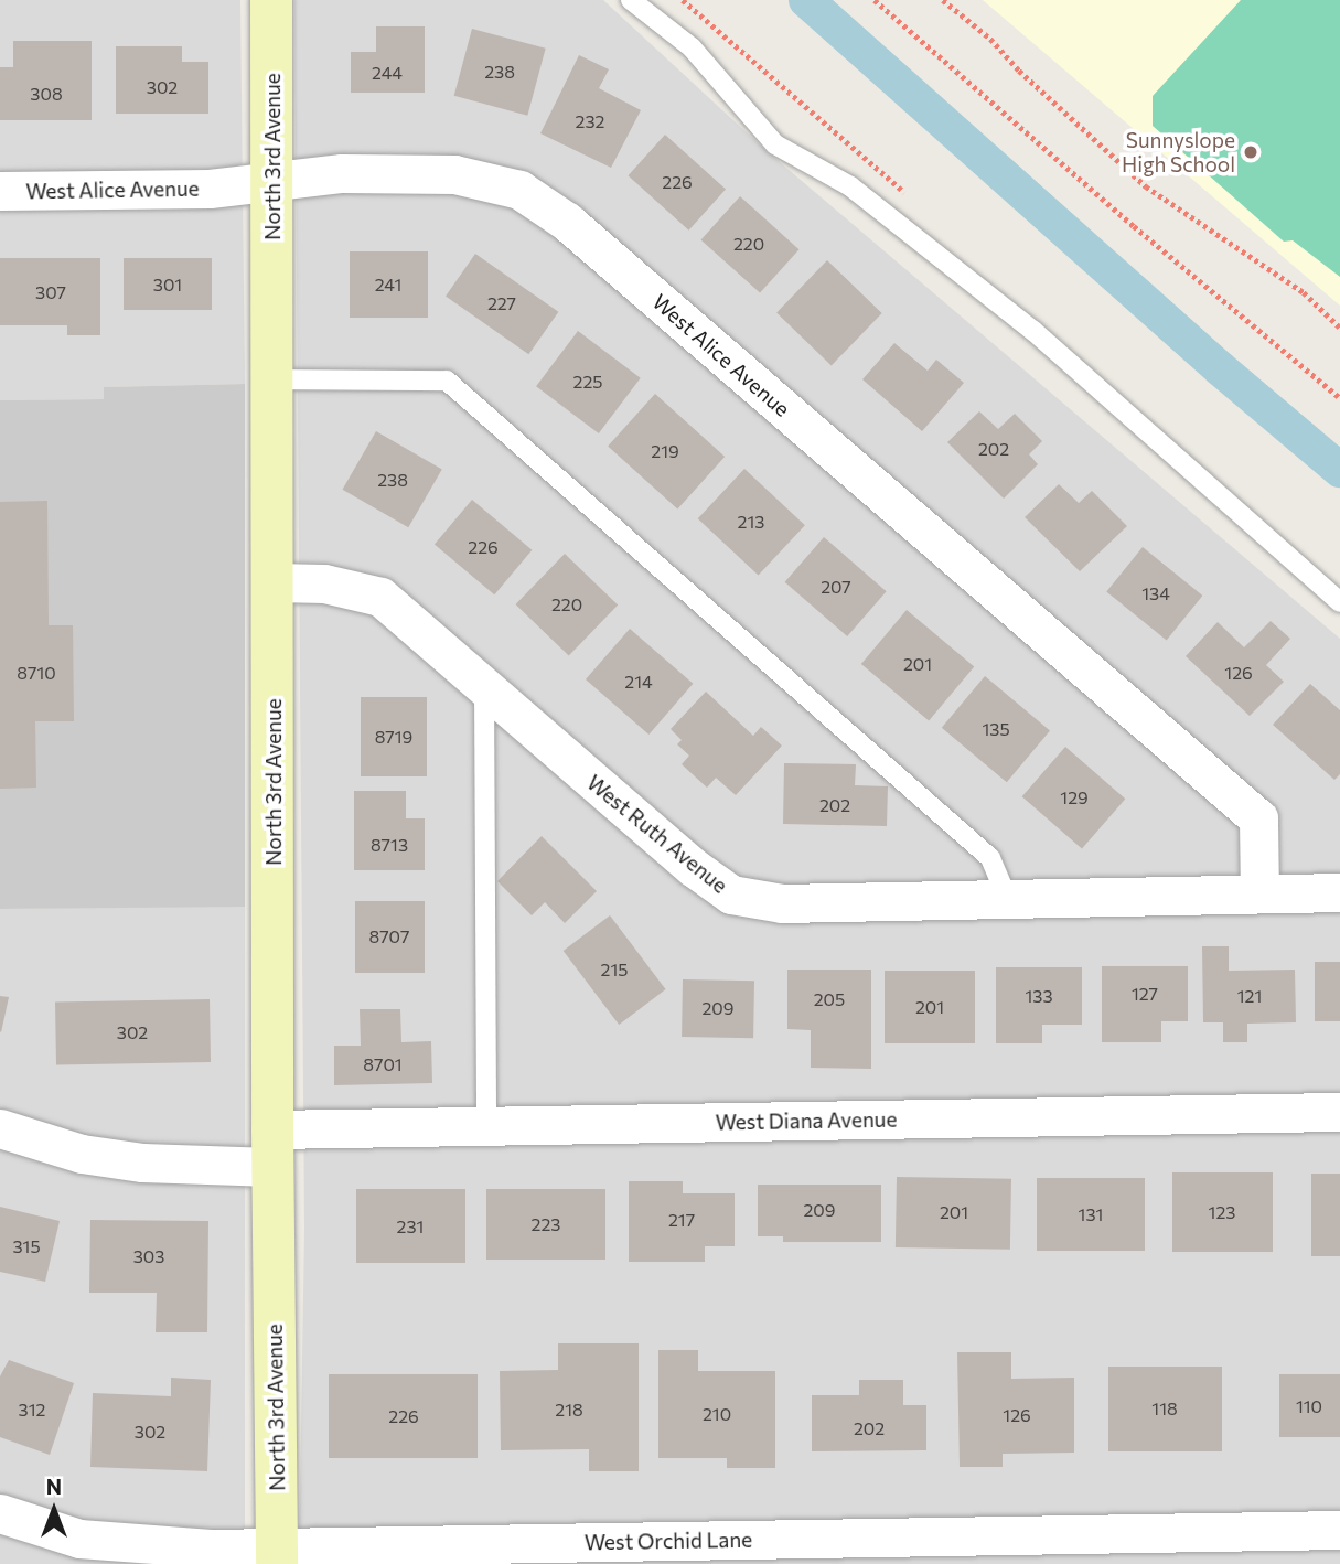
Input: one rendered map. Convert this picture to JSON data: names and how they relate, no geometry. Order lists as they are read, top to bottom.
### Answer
{
  "streets": {
    "street": [
      "North 3rd Avenue",
      "West Alice Avenue",
      "West Ruth Avenue",
      "West Diana Avenue",
      "West Orchid Lane"
    ]
  },
  "crossings": [
    ["North 3rd Avenue", "West Alice Avenue"],
    ["North 3rd Avenue", "West Ruth Avenue"],
    ["North 3rd Avenue", "West Diana Avenue"],
    ["North 3rd Avenue", "West Orchid Lane"],
    ["West Alice Avenue", "West Ruth Avenue"]
  ],
  "places": ["Sunnyslope High School"],
  "house_numbers": [
    "238",
    "244",
    "302",
    "308",
    "232",
    "226",
    "220",
    "301",
    "241",
    "307",
    "227",
    "225",
    "202",
    "219",
    "238",
    "213",
    "226",
    "207",
    "134",
    "220",
    "201",
    "8710",
    "126",
    "214",
    "135",
    "8719",
    "129",
    "202",
    "8713",
    "8707",
    "215",
    "127",
    "133",
    "121",
    "205",
    "201",
    "209",
    "302",
    "8701",
    "209",
    "201",
    "123",
    "131",
    "217",
    "223",
    "231",
    "315",
    "303",
    "110",
    "118",
    "312",
    "218",
    "210",
    "126",
    "226",
    "202",
    "302"
  ],
  "north": "top"
}
